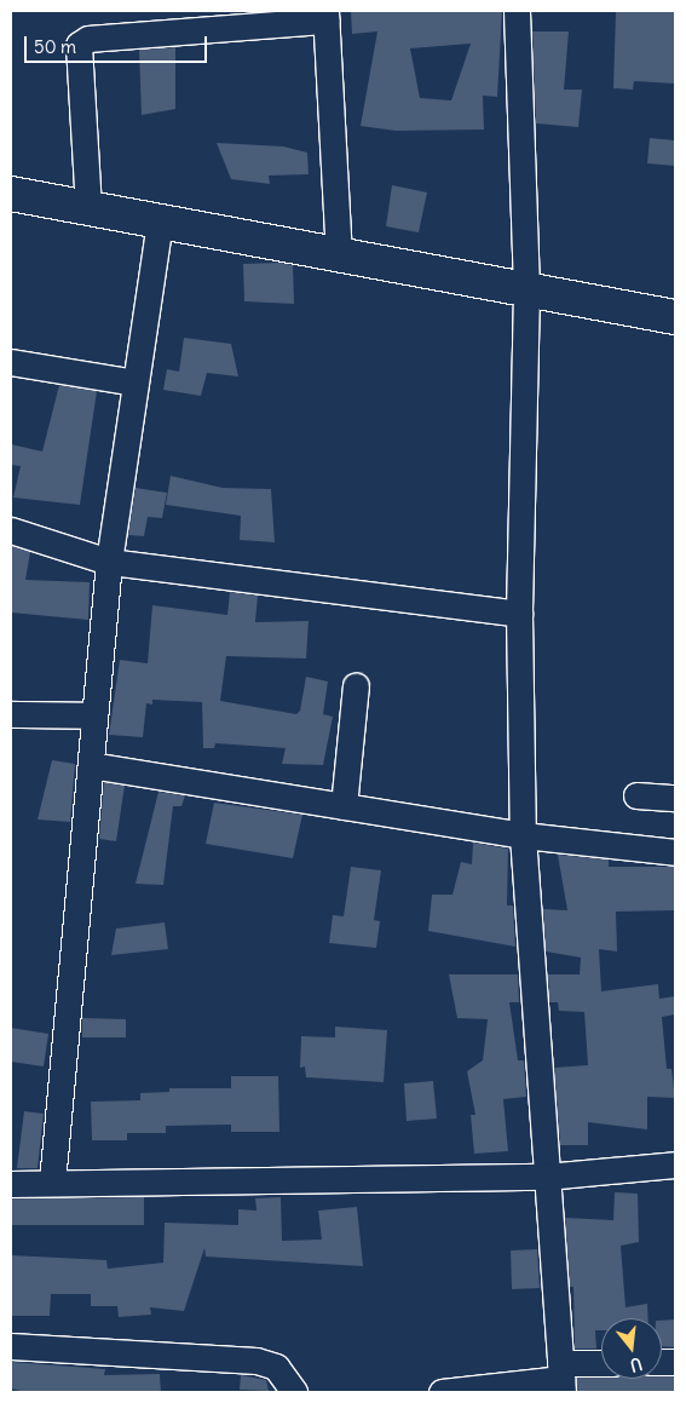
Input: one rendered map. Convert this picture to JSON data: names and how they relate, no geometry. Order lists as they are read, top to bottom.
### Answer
{
  "scale_bar": "50 m",
  "north": "bottom"
}
